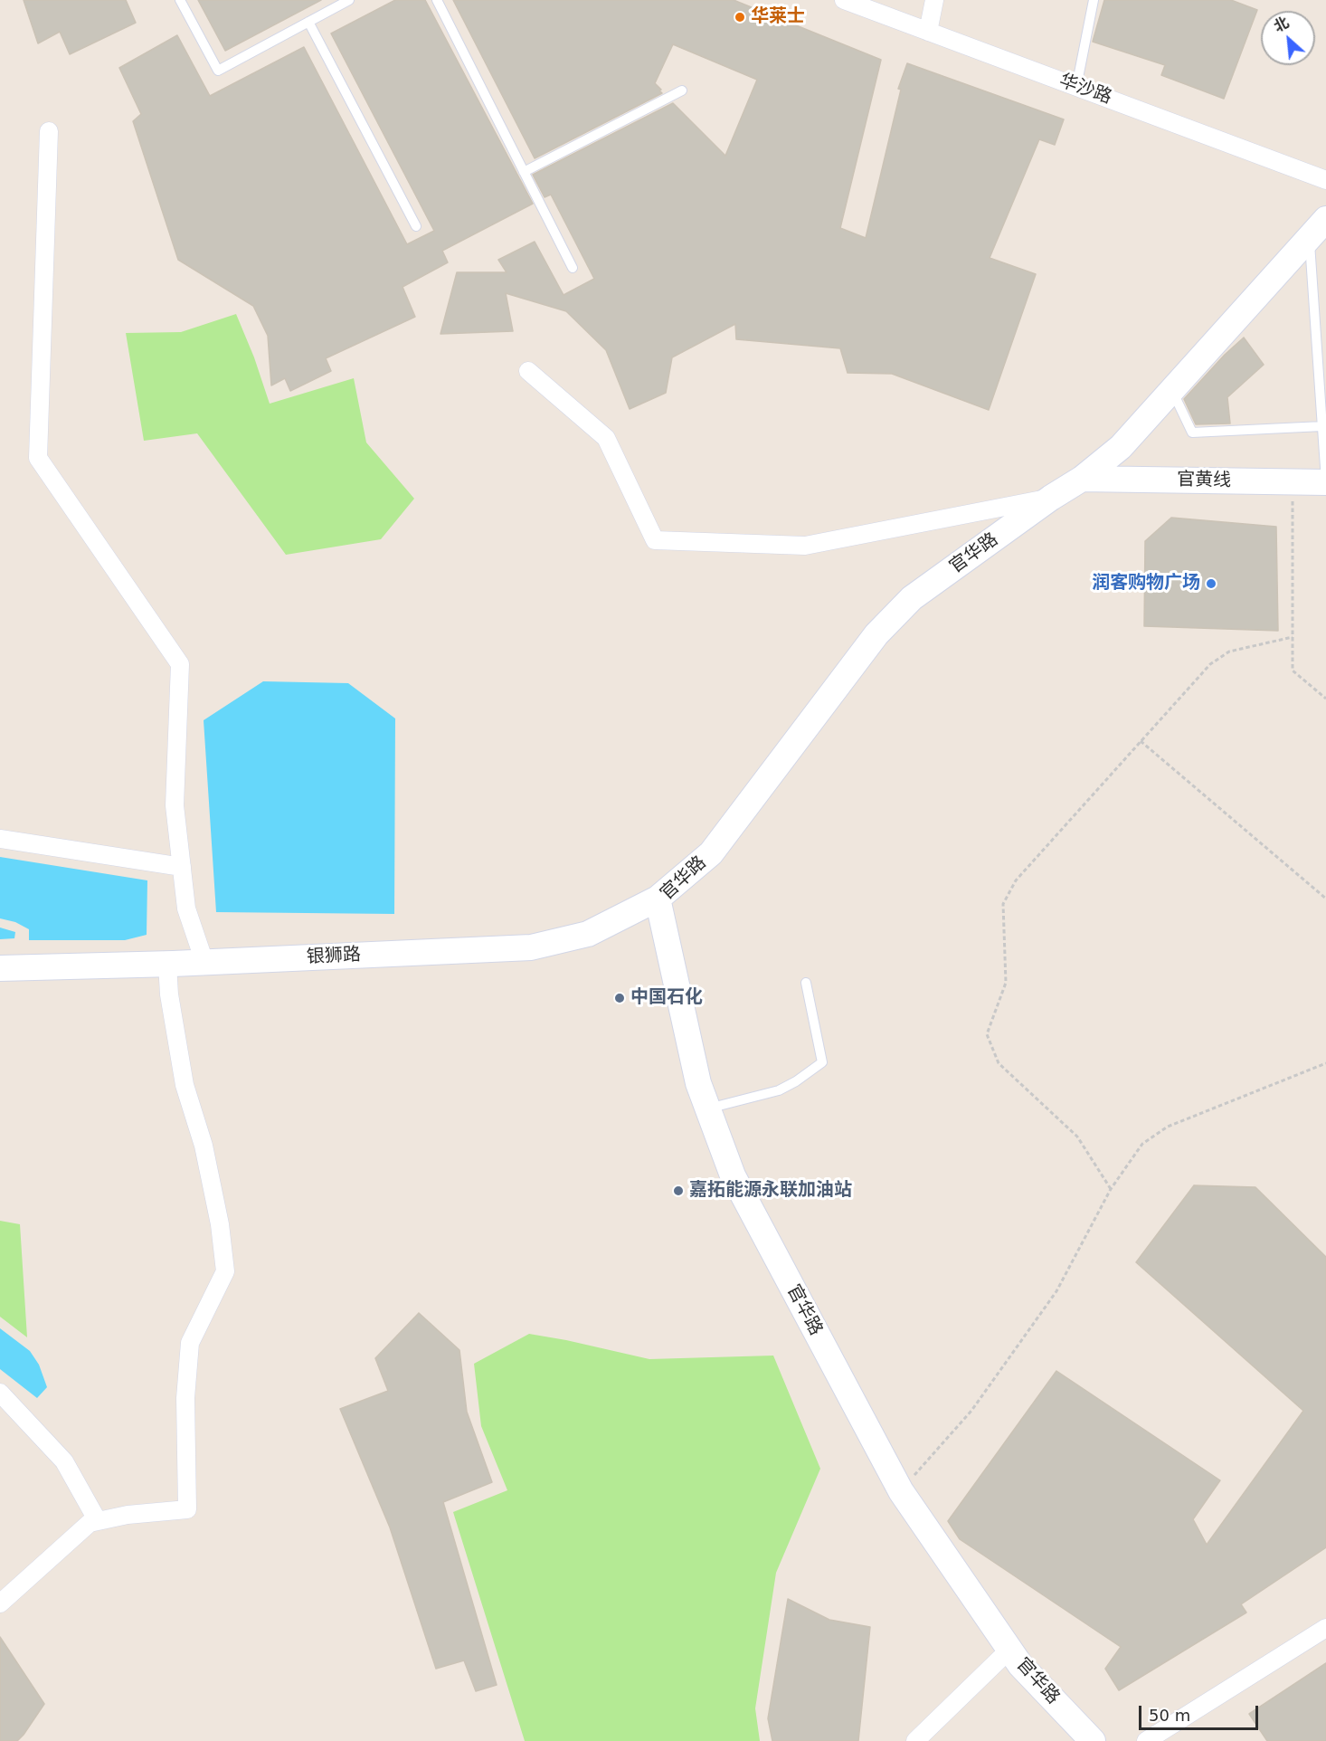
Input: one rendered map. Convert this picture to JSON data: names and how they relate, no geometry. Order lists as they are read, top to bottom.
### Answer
{
  "streets": {
    "main road": ["官黄线", "官华路", "银狮路"],
    "street": ["华沙路"]
  },
  "crossings": [
    ["官黄线", "官华路"],
    ["官华路", "银狮路"]
  ],
  "places": [
    "华莱士",
    "润客购物广场",
    "中国石化",
    "嘉拓能源永联加油站"
  ],
  "scale_bar": "50 m",
  "north": "top left"
}
